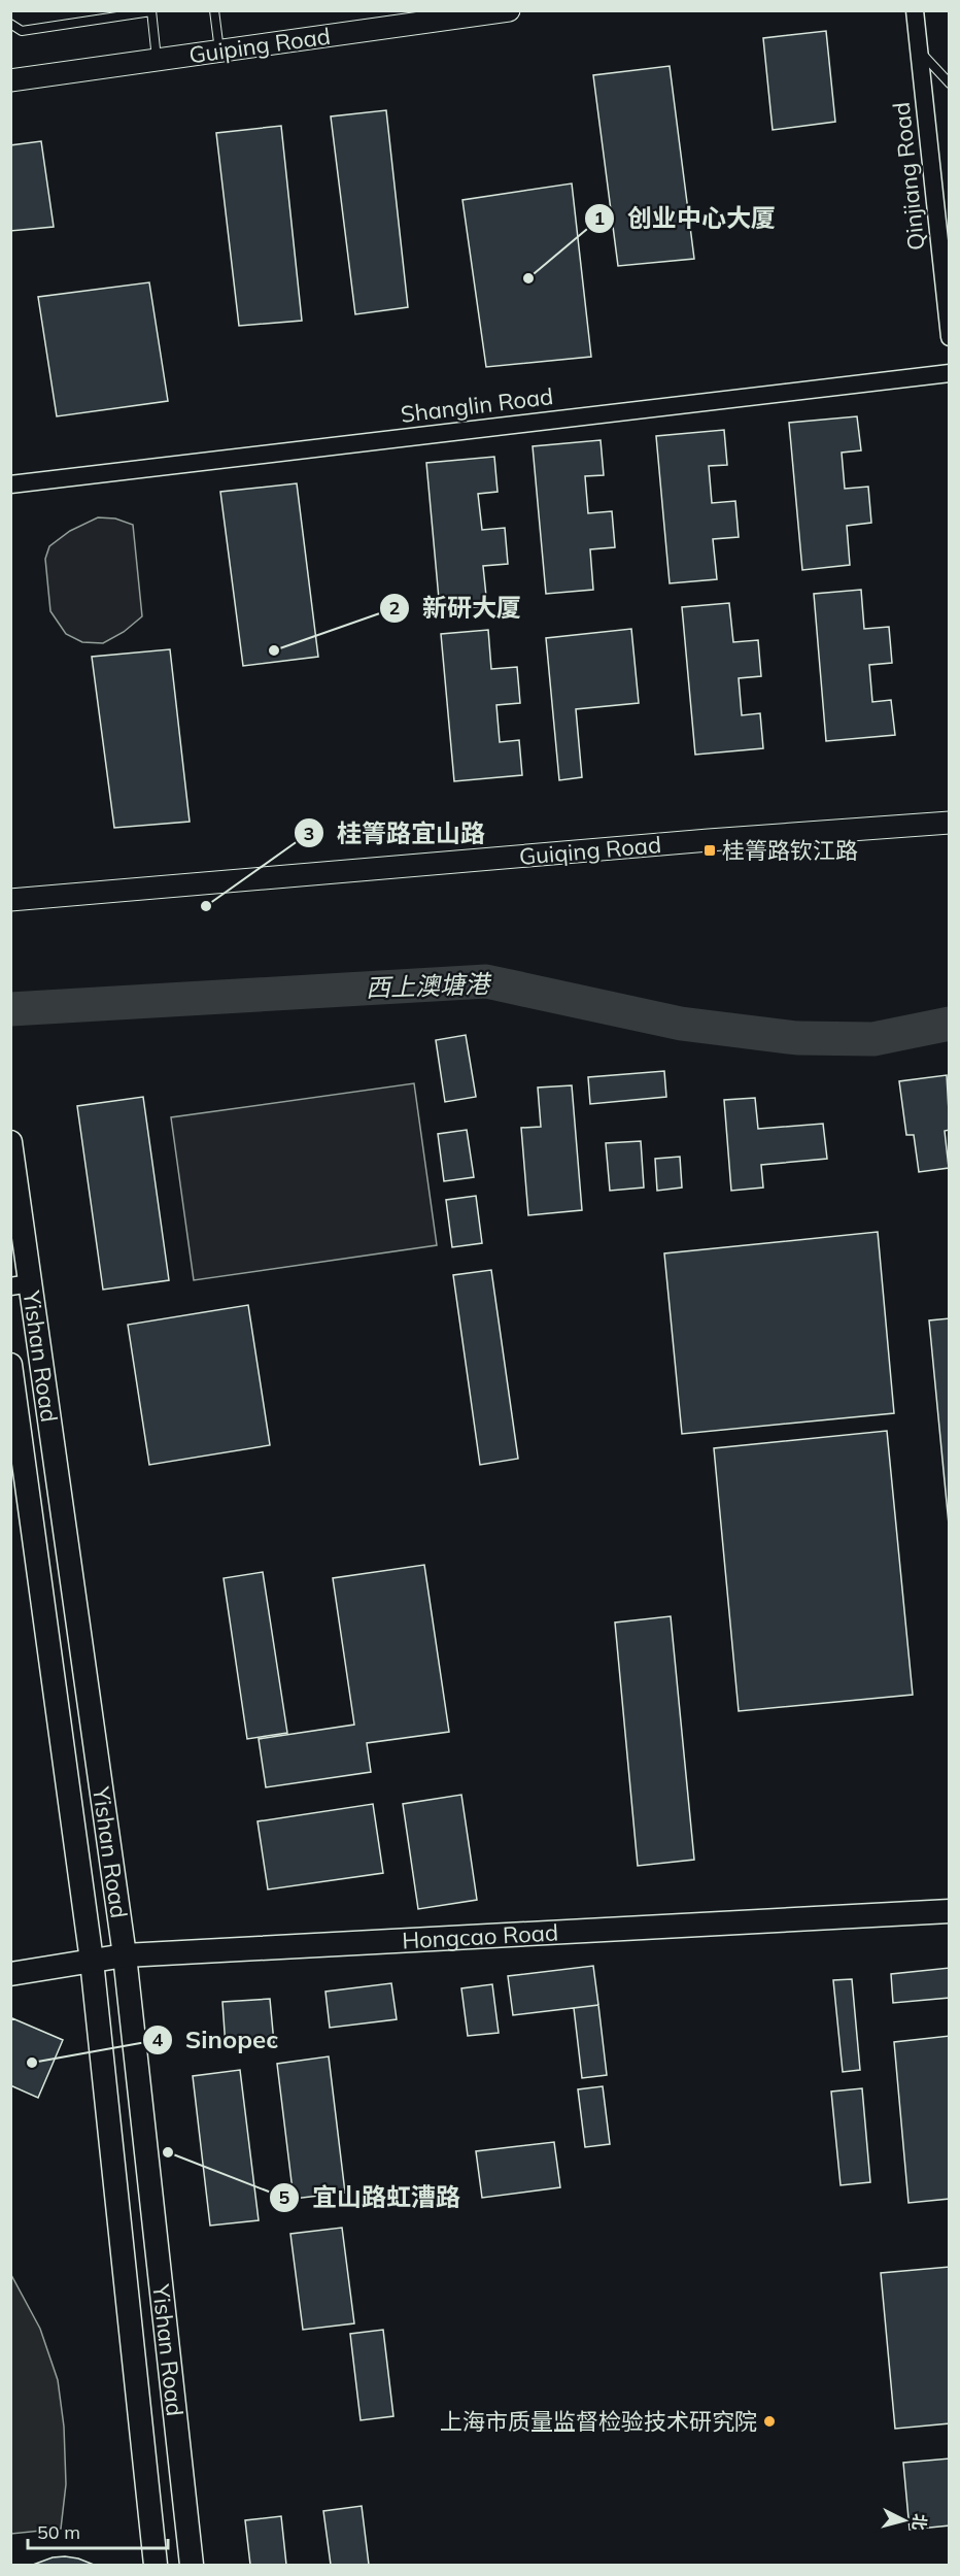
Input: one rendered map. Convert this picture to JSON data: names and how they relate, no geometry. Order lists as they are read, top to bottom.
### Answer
{
  "streets": {
    "main road": ["Yishan Road", "Hongcao Road"],
    "street": [
      "Guiping Road",
      "Qinjiang Road",
      "Shanglin Road",
      "Guiqing Road"
    ]
  },
  "crossings": [
    ["Yishan Road", "Hongcao Road"]
  ],
  "water": ["西上澳塘港"],
  "places": {
    "other": [
      "创业中心大厦",
      "新研大厦",
      "桂箐路宜山路",
      "Sinopec",
      "宜山路虹漕路",
      "上海市质量监督检验技术研究院"
    ],
    "transit": ["桂箐路钦江路"]
  },
  "scale_bar": "50 m",
  "north": "right"
}
